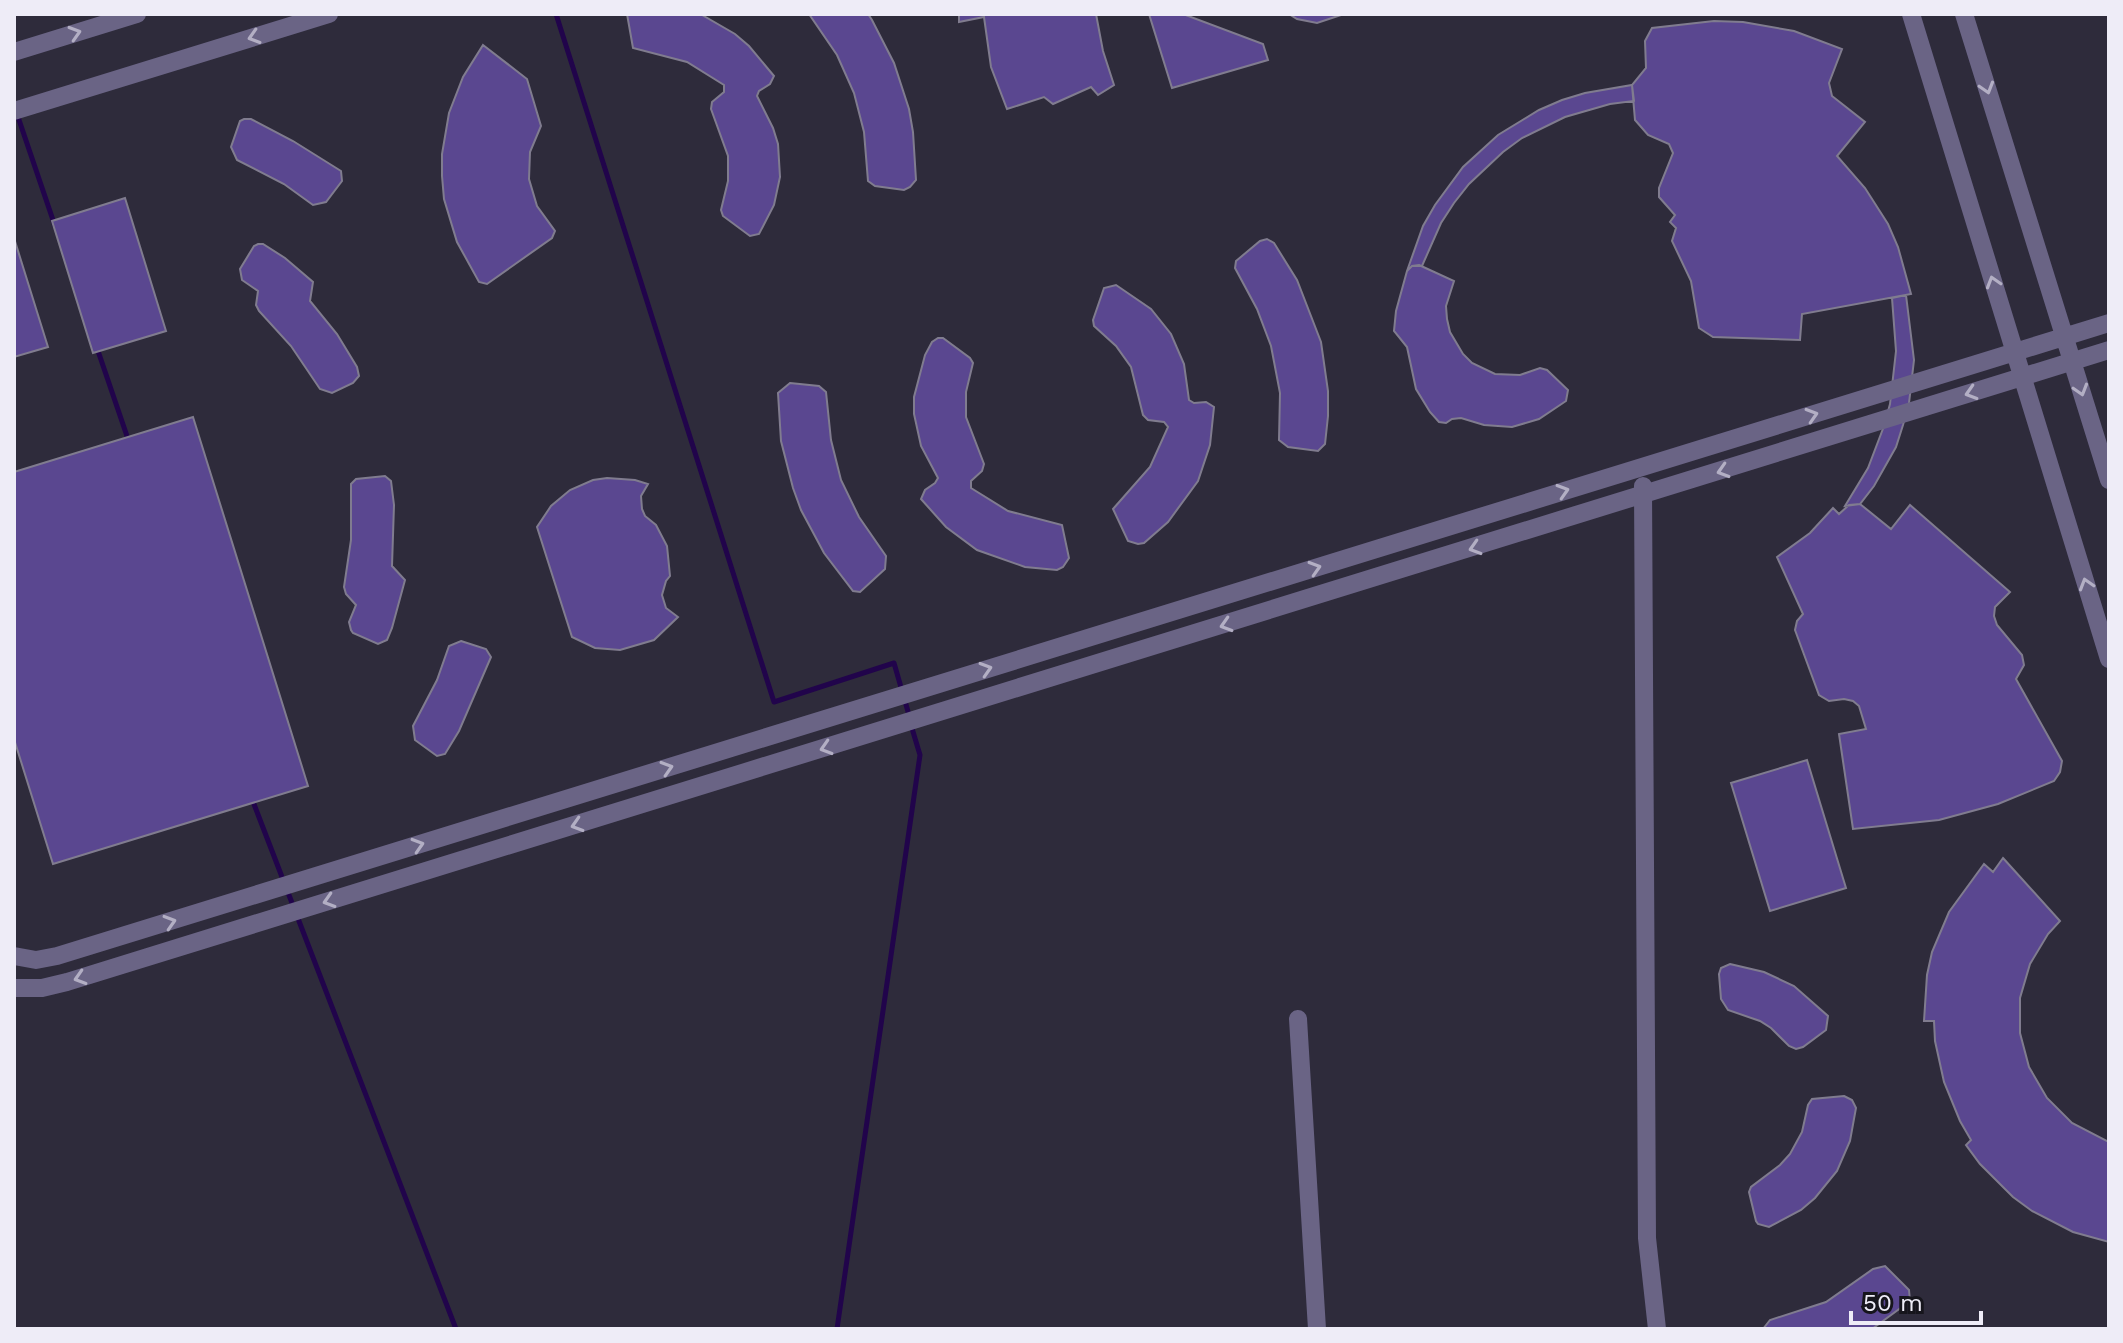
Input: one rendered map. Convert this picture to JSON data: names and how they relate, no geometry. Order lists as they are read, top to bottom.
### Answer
{
  "scale_bar": "50 m"
}
